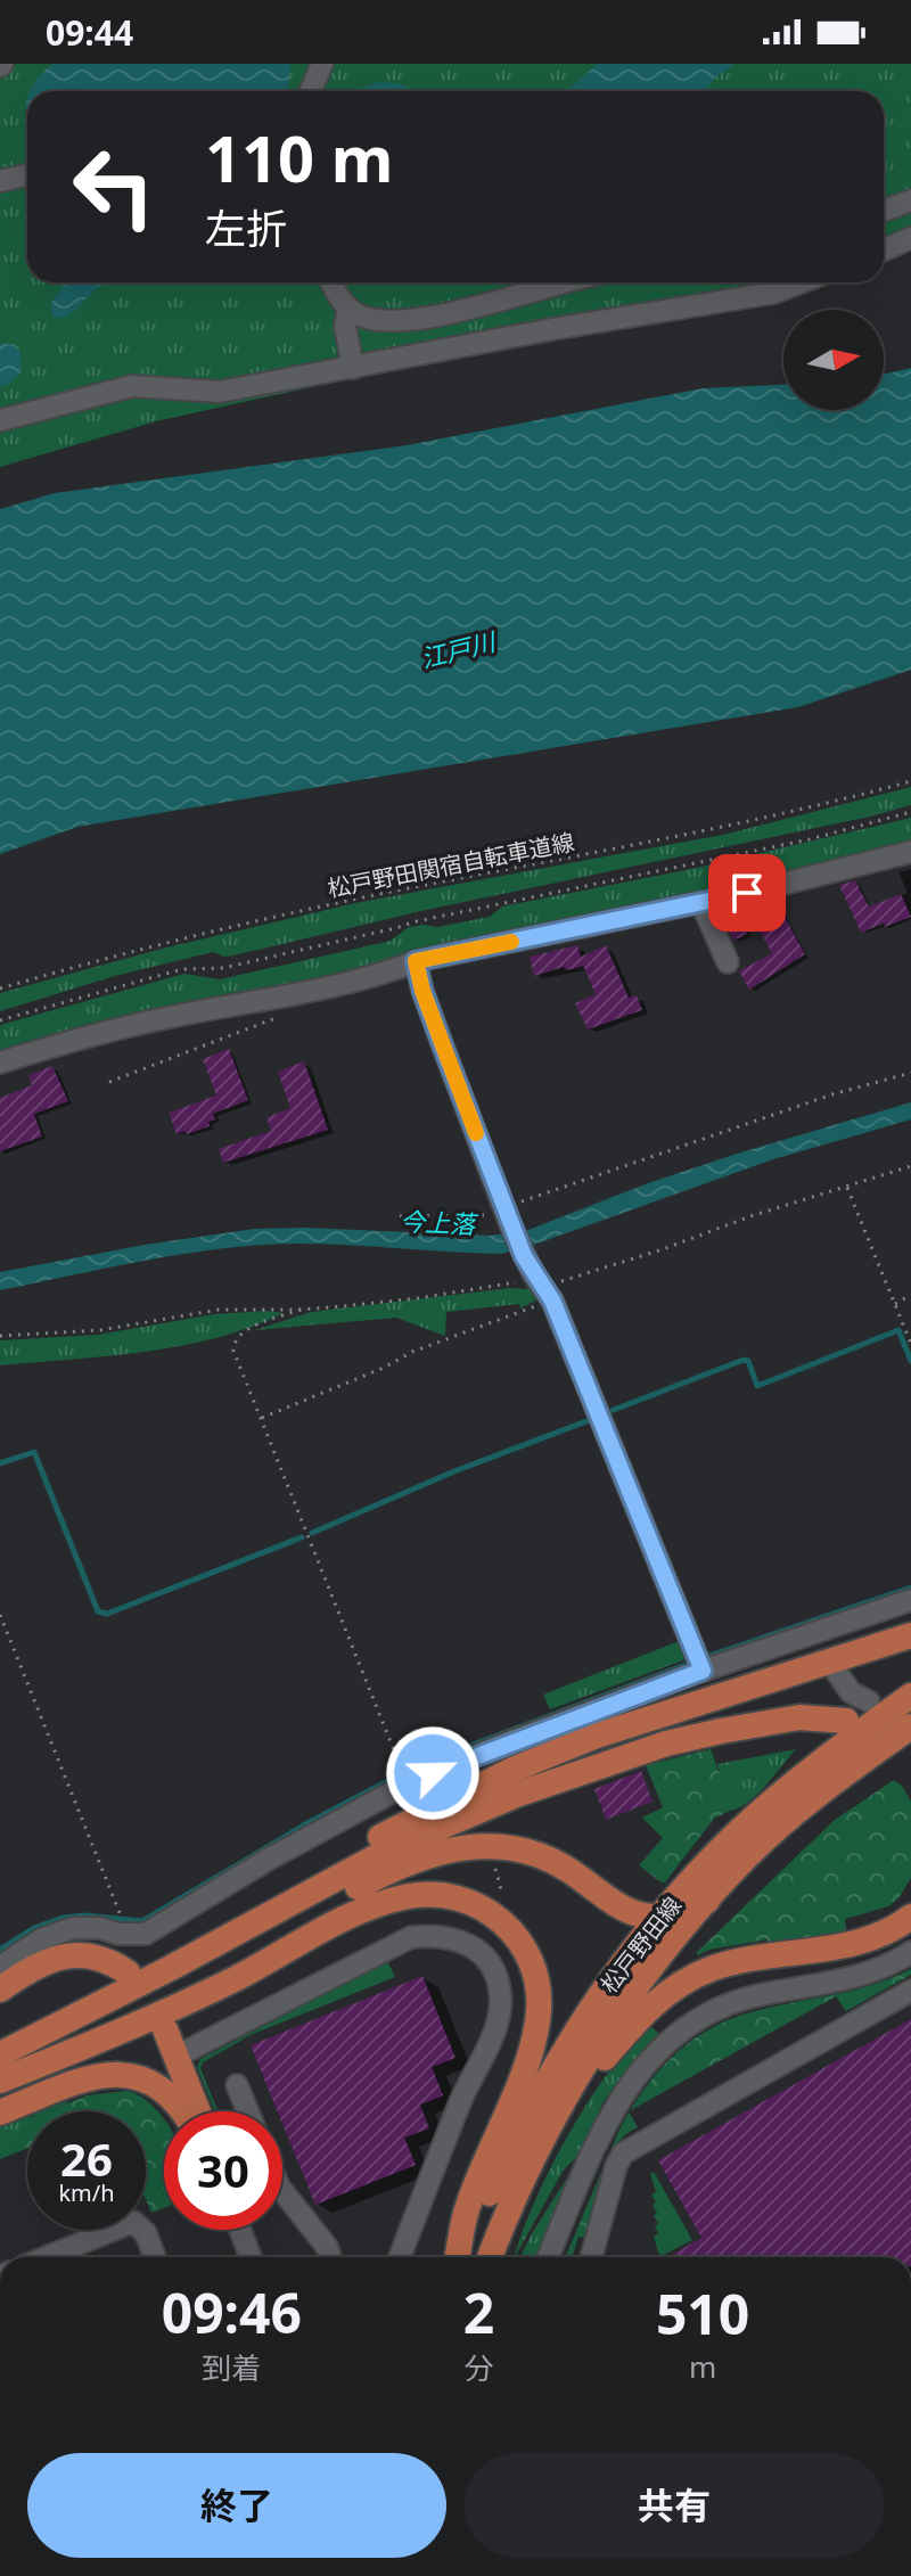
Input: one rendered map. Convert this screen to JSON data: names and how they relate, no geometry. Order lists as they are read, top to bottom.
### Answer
{
  "streets": {
    "main road": ["松戸野田線"],
    "path": ["松戸野田関宿自転車道線"]
  },
  "water": ["江戸川", "今上落"],
  "north": "right",
  "page": {
    "status": "09:44",
    "turn": ["110 m", "左折"],
    "speed": "26 km/h",
    "limit": "30",
    "eta": [
      "09:46",
      "到着",
      "2",
      "分",
      "510",
      "m"
    ],
    "buttons": ["終了", "共有"]
  }
}
